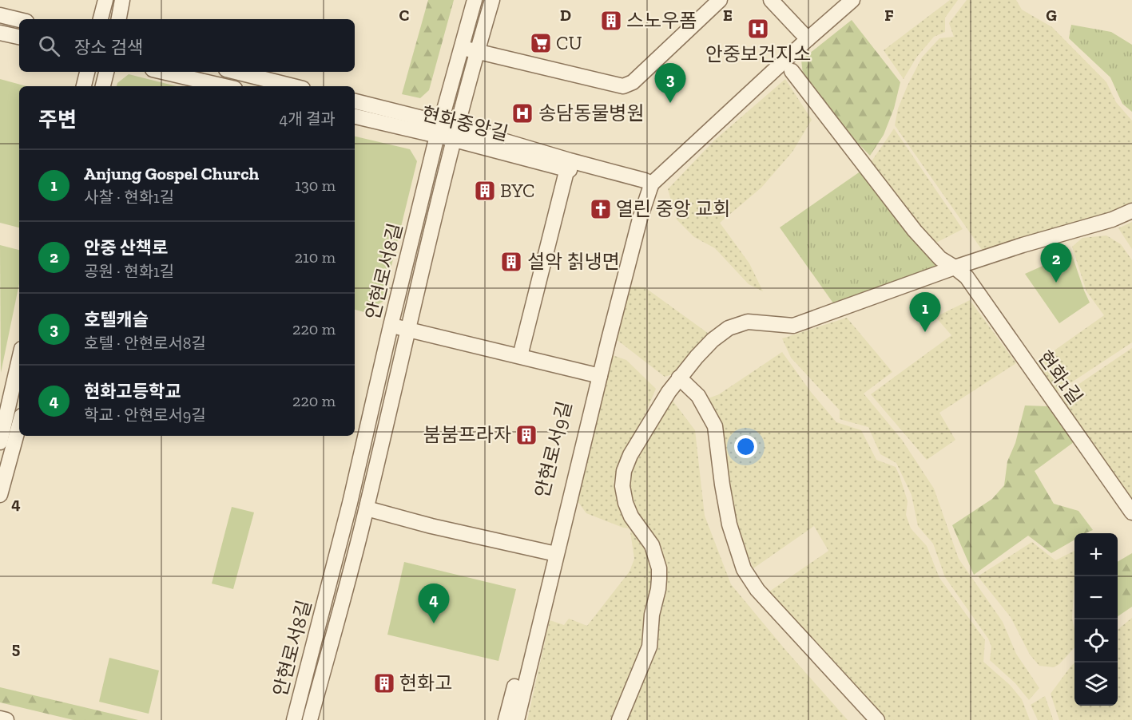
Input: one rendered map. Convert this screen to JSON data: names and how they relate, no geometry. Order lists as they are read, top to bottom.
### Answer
{
  "streets": {
    "street": [
      "현화중앙길",
      "안현로서8길",
      "현화1길",
      "안현로서9길"
    ]
  },
  "crossings": [
    ["현화중앙길", "안현로서8길"],
    ["현화중앙길", "안현로서9길"]
  ],
  "places": {
    "building": [
      "스노우폼",
      "BYC",
      "설악 칡냉면",
      "붐붐프라자",
      "현화고"
    ],
    "hospital": ["안중보건지소", "송담동물병원"],
    "supermarket": ["CU"],
    "church": ["열린 중앙 교회"]
  },
  "page": {
    "search": "장소 검색",
    "pins": [
      "3",
      "2",
      "1",
      "4"
    ],
    "heading": ["주변", "4개 결과"],
    "list": [
      {
        "mark": "1",
        "name": "Anjung Gospel Church",
        "note": "사찰 · 현화1길",
        "value": "130 m"
      },
      {
        "mark": "2",
        "name": "안중 산책로",
        "note": "공원 · 현화1길",
        "value": "210 m"
      },
      {
        "mark": "3",
        "name": "호텔캐슬",
        "note": "호텔 · 안현로서8길",
        "value": "220 m"
      },
      {
        "mark": "4",
        "name": "현화고등학교",
        "note": "학교 · 안현로서9길",
        "value": "220 m"
      }
    ],
    "map_buttons": ["+", "−"]
  },
  "grid": {
    "columns": [
      "C",
      "D",
      "E",
      "F",
      "G"
    ],
    "rows": ["4", "5"]
  }
}
